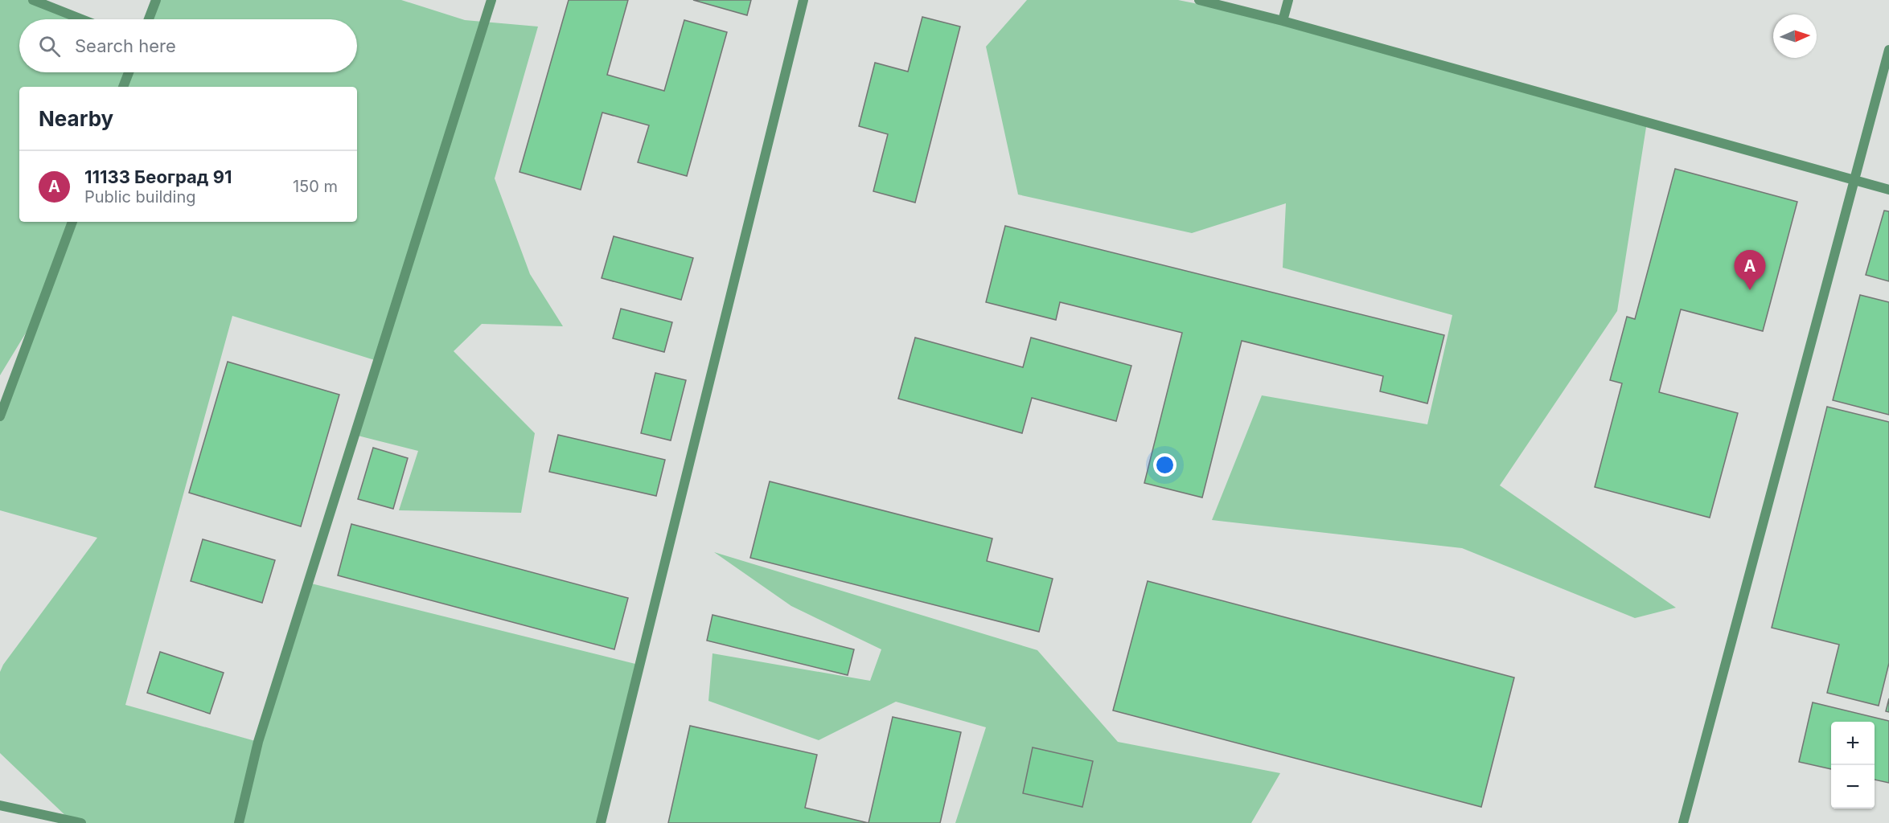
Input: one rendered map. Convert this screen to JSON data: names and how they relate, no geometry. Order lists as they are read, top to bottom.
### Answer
{
  "north": "right",
  "page": {
    "search": "Search here",
    "heading": "Nearby",
    "list": [
      {
        "mark": "A",
        "name": "11133 Београд 91",
        "note": "Public building",
        "value": "150 m"
      }
    ],
    "pins": "A",
    "map_buttons": ["+", "−"]
  }
}
